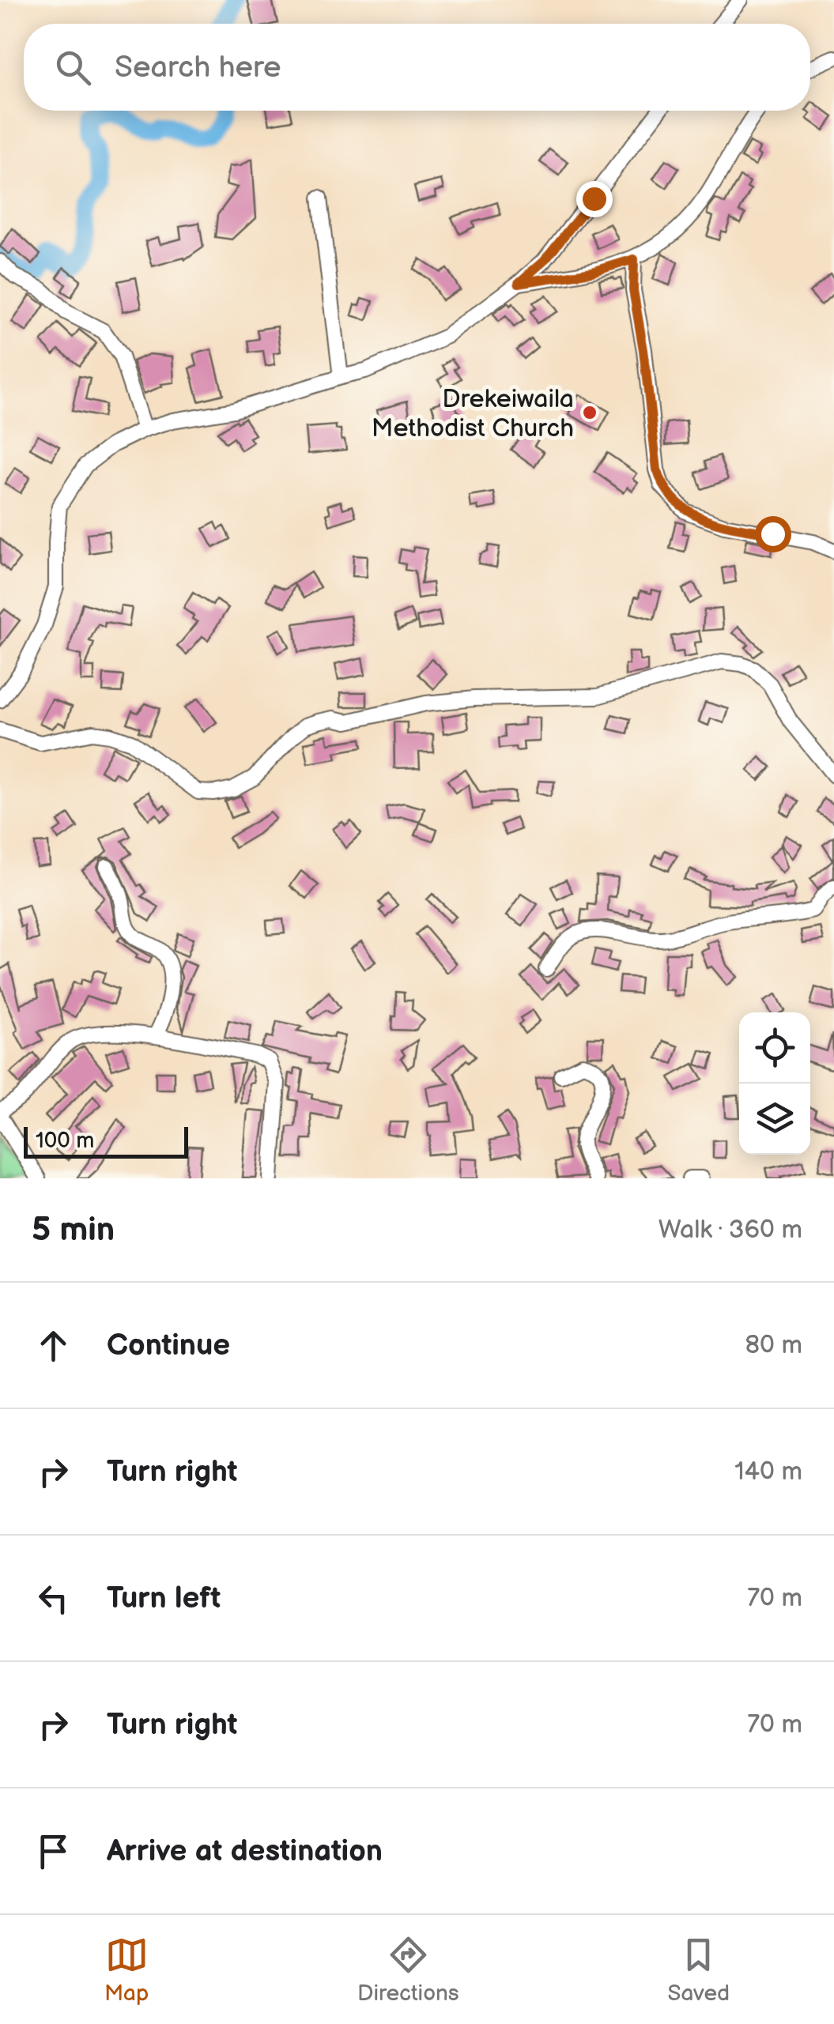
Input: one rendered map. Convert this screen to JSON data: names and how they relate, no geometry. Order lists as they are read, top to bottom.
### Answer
{
  "places": ["Drekeiwaila Methodist Church"],
  "scale_bar": "100 m",
  "page": {
    "search": "Search here",
    "scale": "100 m",
    "heading": ["5 min", "Walk · 360 m"],
    "list": [
      ["Continue", "80 m"],
      ["Turn right", "140 m"],
      ["Turn left", "70 m"],
      ["Turn right", "70 m"],
      "Arrive at destination"
    ],
    "nav": ["Map", "Directions", "Saved"]
  }
}
